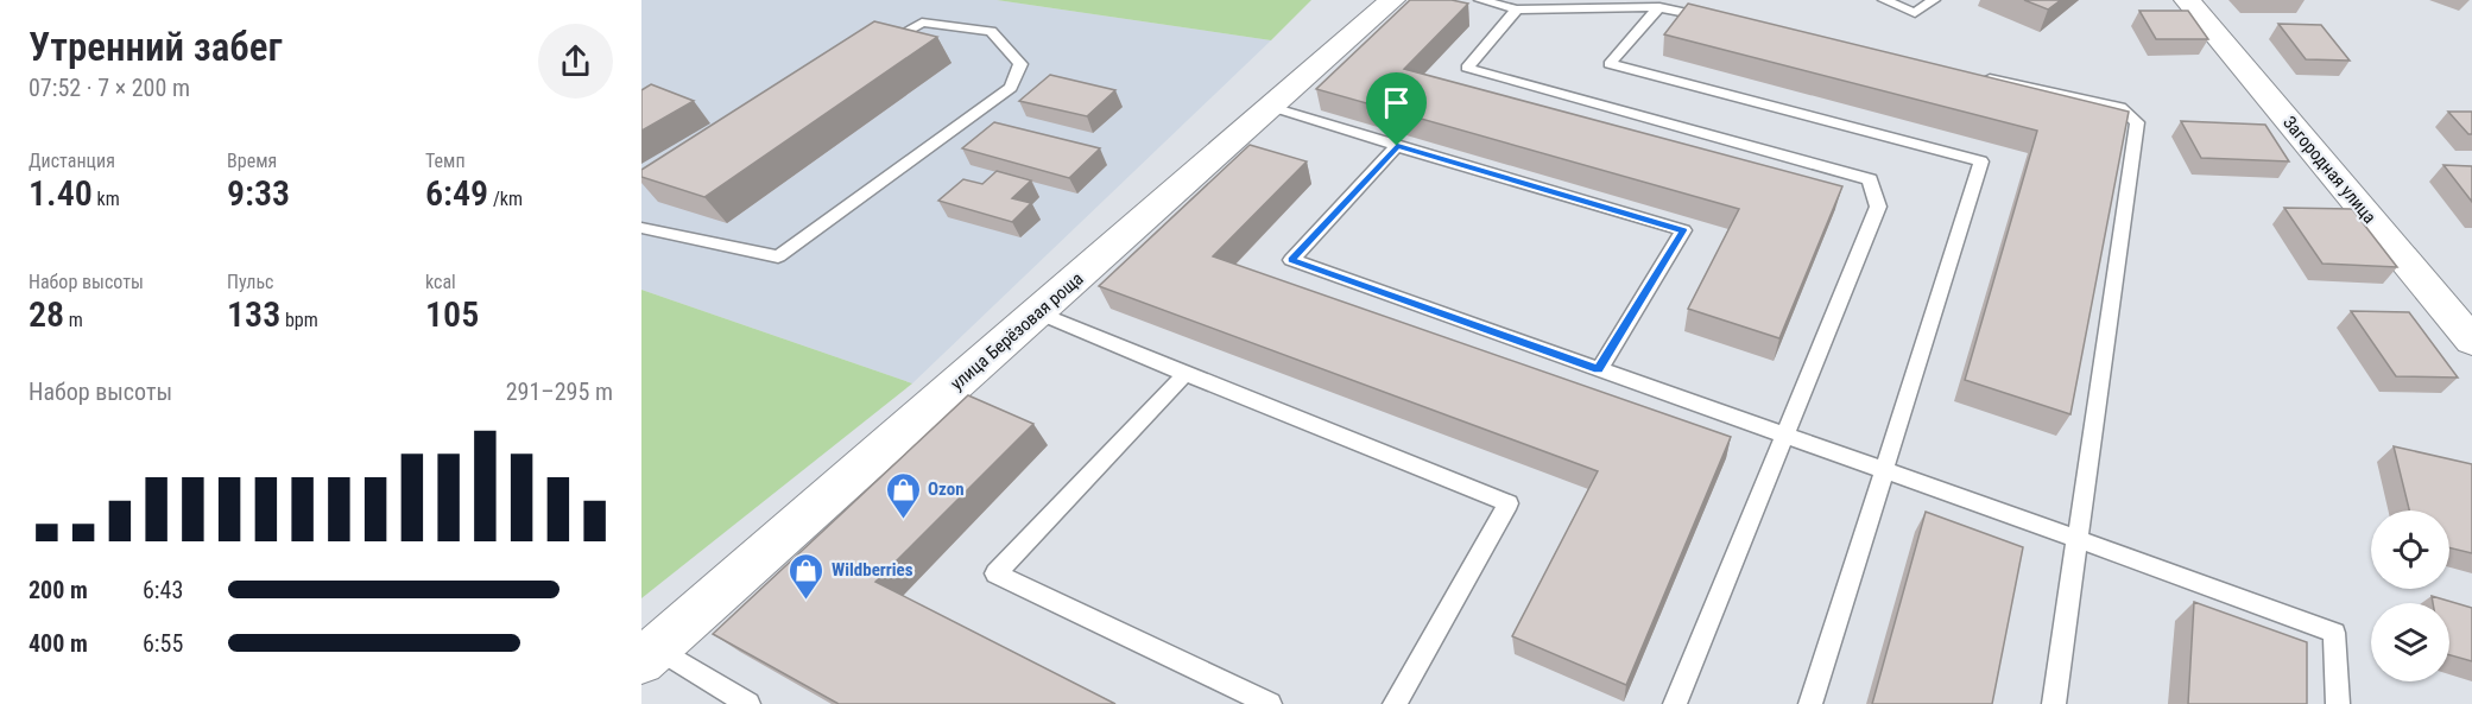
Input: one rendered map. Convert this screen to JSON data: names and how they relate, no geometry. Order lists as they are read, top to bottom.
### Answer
{
  "streets": {
    "street": ["Загородная улица", "улица Берёзовая роща"]
  },
  "places": {
    "shop": ["Ozon", "Wildberries"]
  },
  "page": {
    "heading": ["Утренний забег", "07:52 · 7 × 200 m"],
    "stats": [
      ["Дистанция", "1.40 km"],
      ["Время", "9:33"],
      ["Темп", "6:49 /km"],
      ["Набор высоты", "28 m"],
      ["Пульс", "133 bpm"],
      ["kcal", "105"]
    ],
    "chart": ["Набор высоты", "291–295 m"],
    "list": [
      {
        "name": "200 m",
        "note": "6:43"
      },
      {
        "name": "400 m",
        "note": "6:55"
      }
    ]
  }
}
